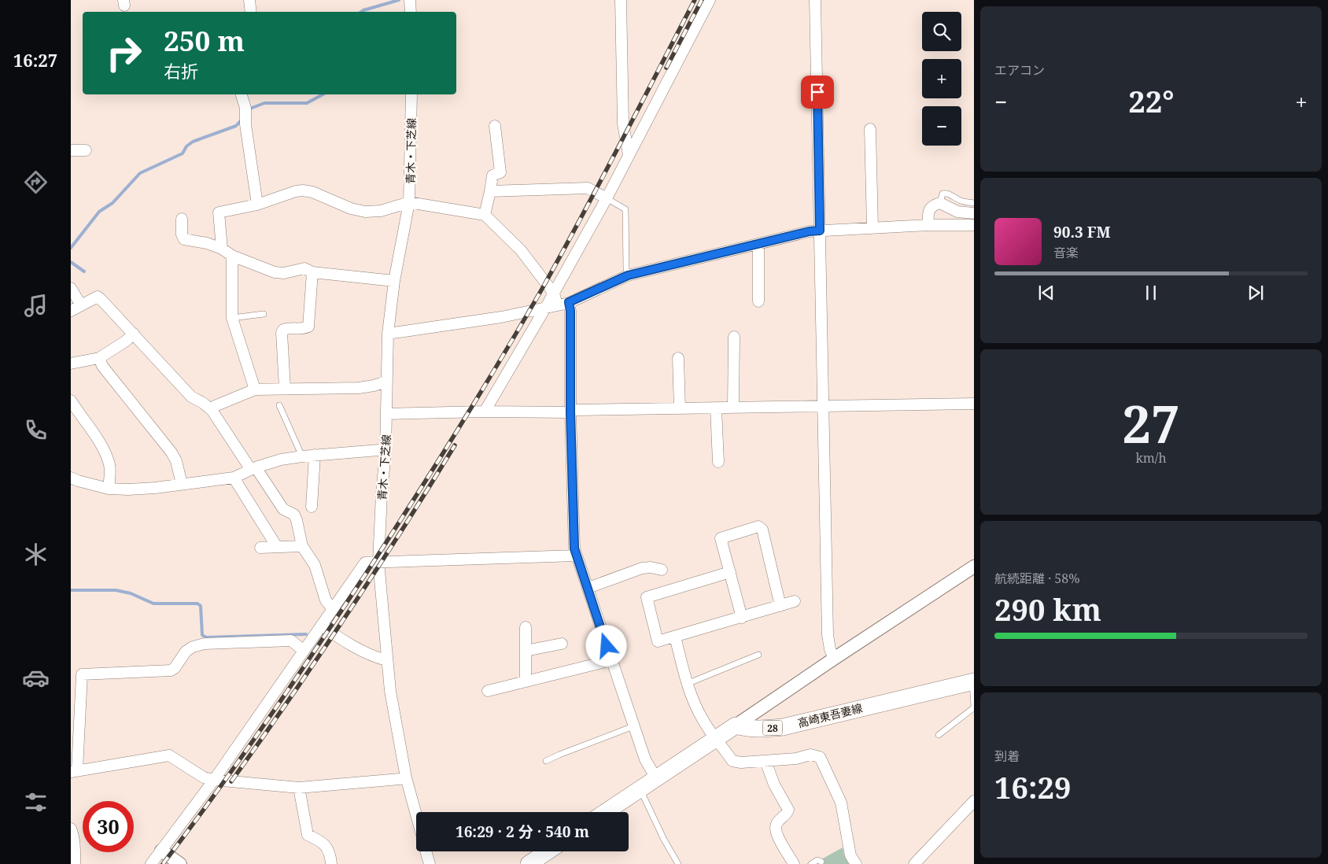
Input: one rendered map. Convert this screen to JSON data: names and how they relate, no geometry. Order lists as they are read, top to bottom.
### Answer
{
  "streets": {
    "main road": ["高崎東吾妻線", "28"],
    "street": ["青木・下芝線"]
  },
  "page": {
    "tabs": "16:27",
    "tile": [
      "エアコン",
      ["27", "km/h"],
      ["航続距離 · 58%", "290 km"],
      ["到着", "16:29"]
    ],
    "map_buttons": ["+", "−"],
    "turn": ["250 m", "右折"],
    "heat": ["−", "22°", "+"],
    "song": ["90.3 FM", "音楽"],
    "limit": "30",
    "trip": "16:29 · 2 分 · 540 m"
  }
}
